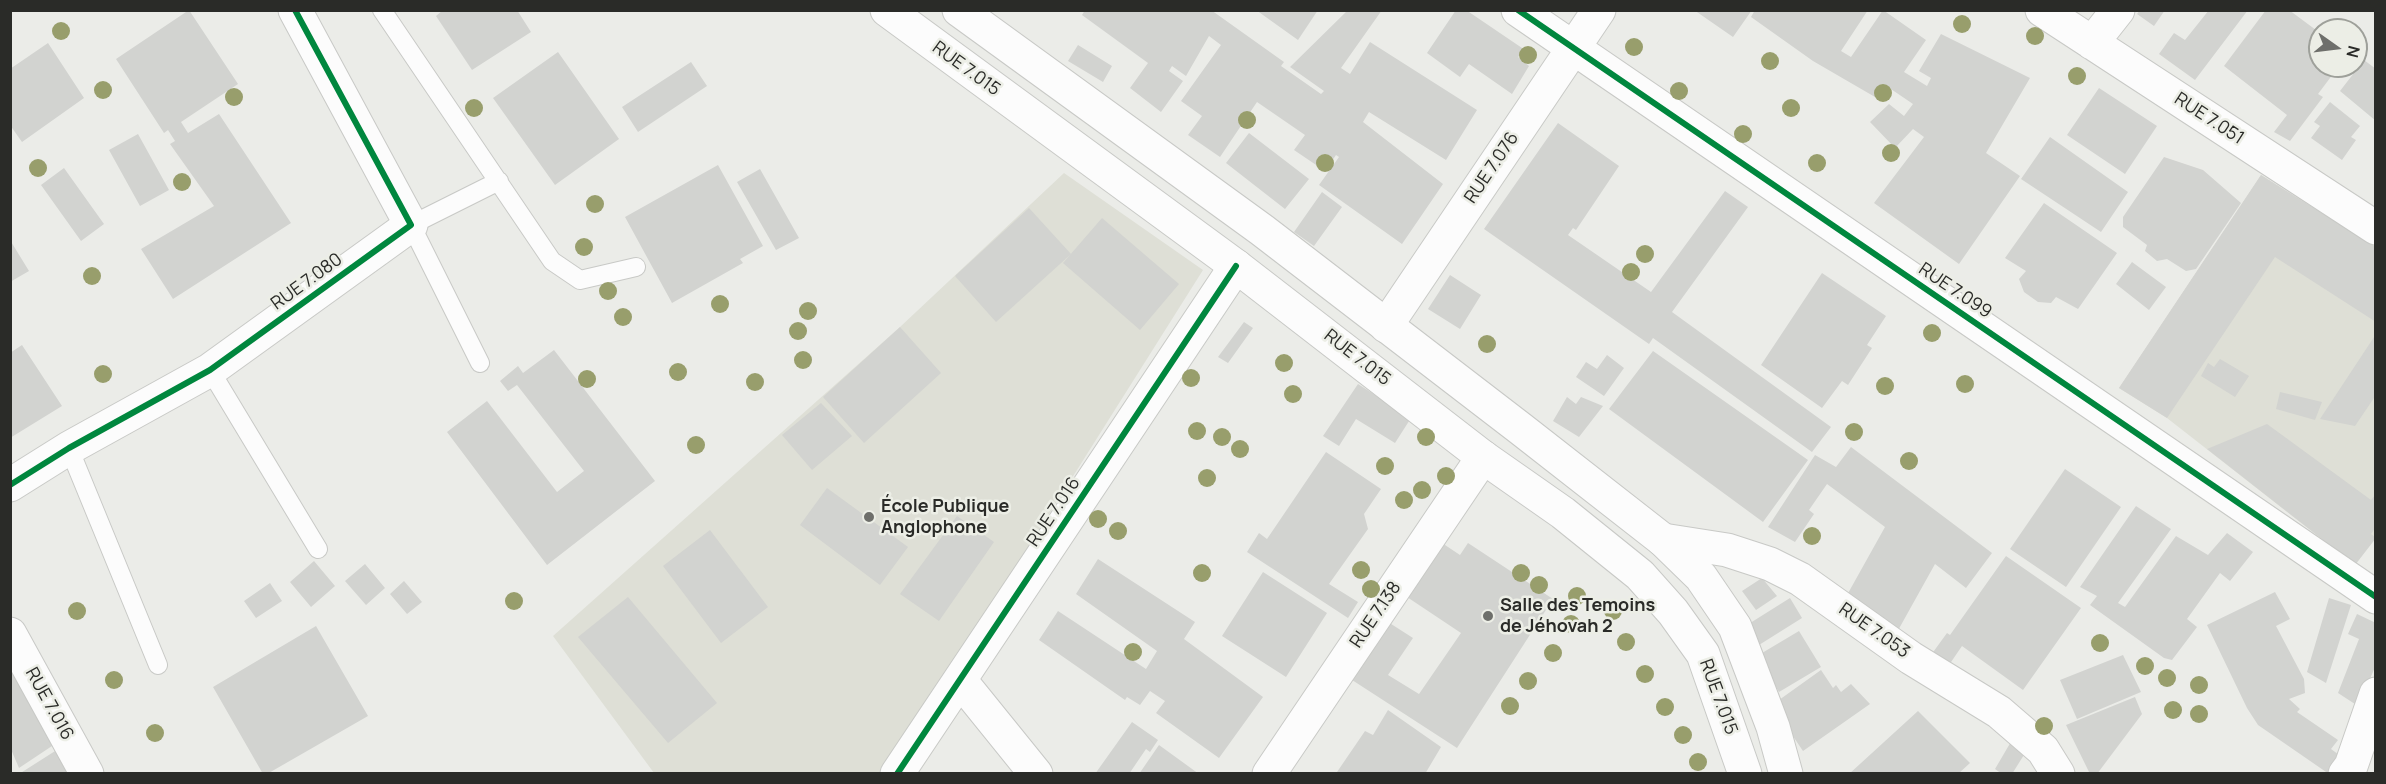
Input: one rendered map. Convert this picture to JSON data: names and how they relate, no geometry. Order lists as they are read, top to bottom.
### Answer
{
  "streets": {
    "street": [
      "RUE 7.015",
      "RUE 7.051",
      "RUE 7.076",
      "RUE 7.080",
      "RUE 7.099",
      "RUE 7.016",
      "RUE 7.138",
      "RUE 7.053"
    ]
  },
  "crossings": [
    ["RUE 7.015", "RUE 7.016"],
    ["RUE 7.015", "RUE 7.138"],
    ["RUE 7.076", "RUE 7.099"]
  ],
  "places": ["École Publique Anglophone", "Salle des Temoins de Jéhovah 2"],
  "north": "right"
}
